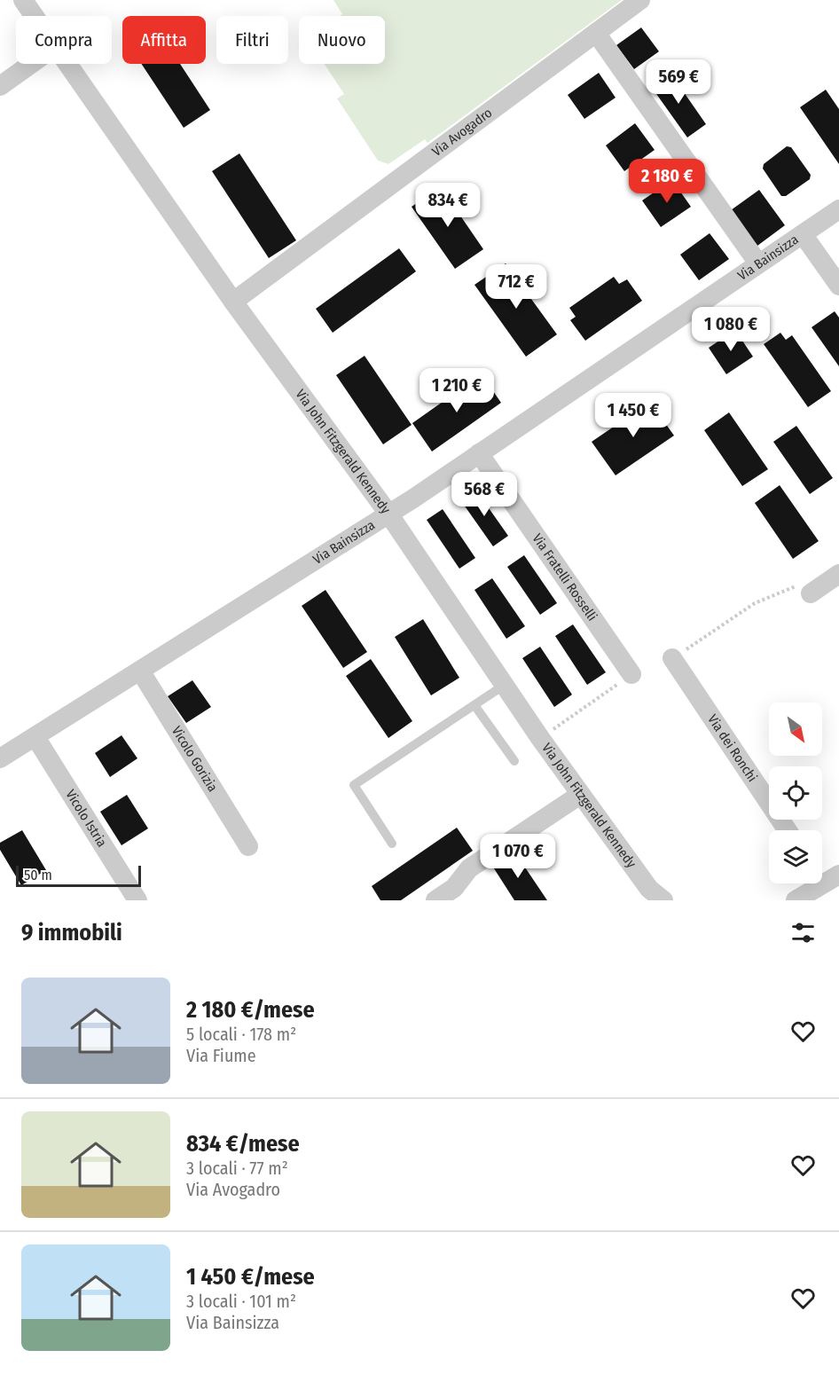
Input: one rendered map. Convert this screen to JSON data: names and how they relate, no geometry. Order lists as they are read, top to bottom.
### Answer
{
  "streets": {
    "street": [
      "Via Avogadro",
      "Via Bainsizza",
      "Via John Fitzgerald Kennedy",
      "Via Fratelli Rosselli",
      "Via dei Ronchi",
      "Vicolo Gorizia",
      "Vicolo Istria"
    ]
  },
  "crossings": [
    ["Via Avogadro", "Via John Fitzgerald Kennedy"],
    ["Via Bainsizza", "Via John Fitzgerald Kennedy"],
    ["Via Bainsizza", "Via Fratelli Rosselli"],
    ["Via Bainsizza", "Vicolo Gorizia"],
    ["Via Bainsizza", "Vicolo Istria"]
  ],
  "scale_bar": "50 m",
  "north": "bottom right",
  "page": {
    "chip": [
      "Compra",
      "Affitta",
      "Filtri",
      "Nuovo"
    ],
    "price": [
      "569 €",
      "2 180 €",
      "834 €",
      "712 €",
      "1 080 €",
      "1 210 €",
      "1 450 €",
      "568 €",
      "1 070 €"
    ],
    "scale": "50 m",
    "heading": "9 immobili",
    "list": [
      {
        "name": "2 180 €/mese",
        "note": "5 locali · 178 m² · Via Fiume"
      },
      {
        "name": "834 €/mese",
        "note": "3 locali · 77 m² · Via Avogadro"
      },
      {
        "name": "1 450 €/mese",
        "note": "3 locali · 101 m² · Via Bainsizza"
      }
    ]
  }
}
